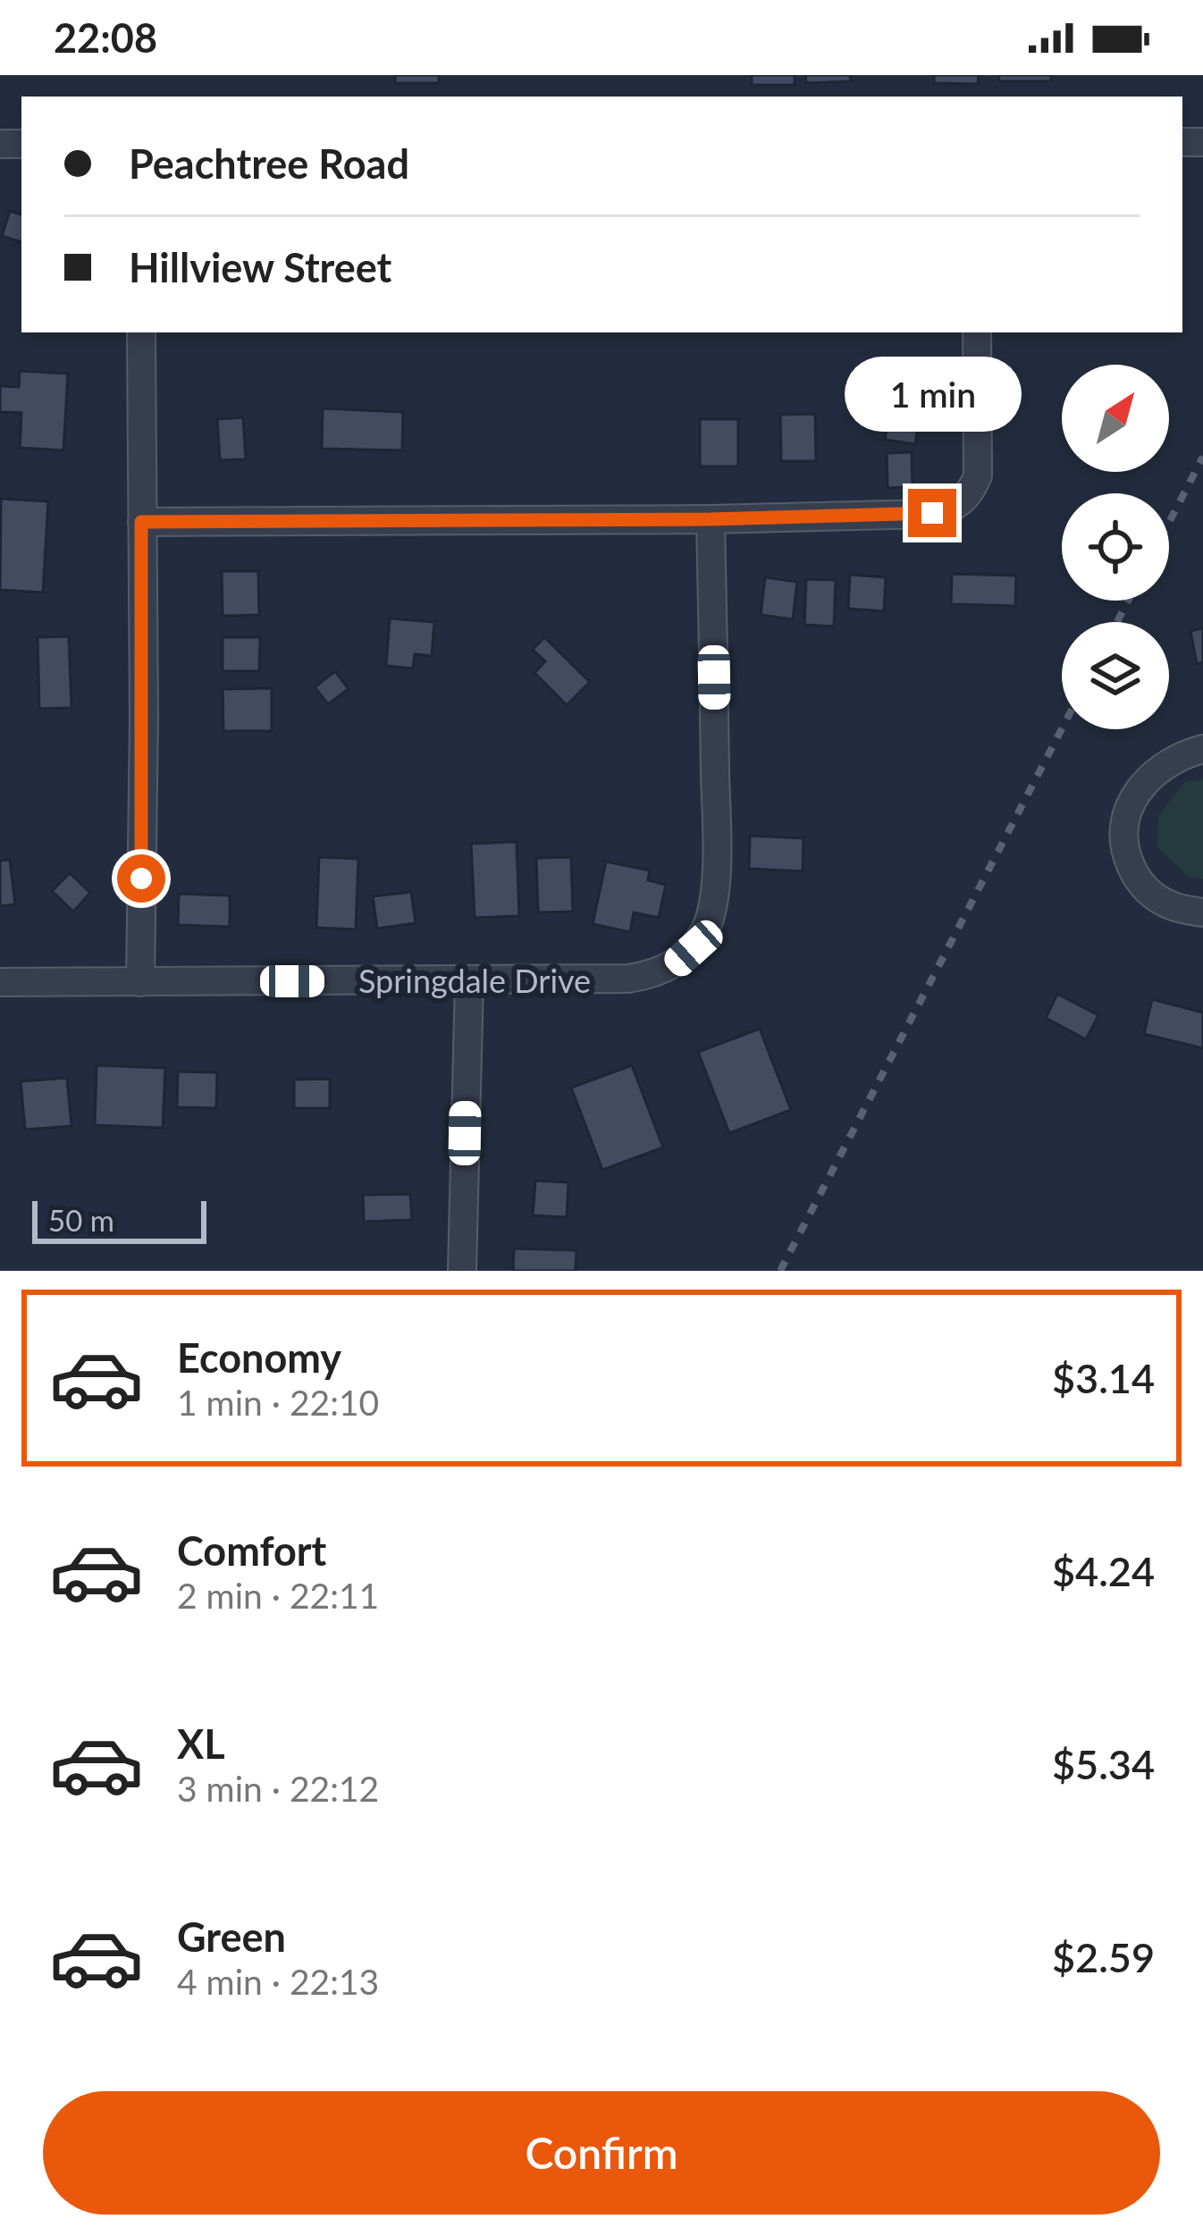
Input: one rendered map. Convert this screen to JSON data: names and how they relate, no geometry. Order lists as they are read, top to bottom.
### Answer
{
  "streets": {
    "street": ["Springdale Drive"]
  },
  "scale_bar": "50 m",
  "north": "top right",
  "page": {
    "status": "22:08",
    "banner": ["Peachtree Road", "Hillview Street"],
    "bubble": "1 min",
    "scale": "50 m",
    "list": [
      {
        "name": "Economy",
        "note": "1 min · 22:10",
        "value": "$3.14"
      },
      {
        "name": "Comfort",
        "note": "2 min · 22:11",
        "value": "$4.24"
      },
      {
        "name": "XL",
        "note": "3 min · 22:12",
        "value": "$5.34"
      },
      {
        "name": "Green",
        "note": "4 min · 22:13",
        "value": "$2.59"
      }
    ],
    "buttons": "Confirm"
  }
}
